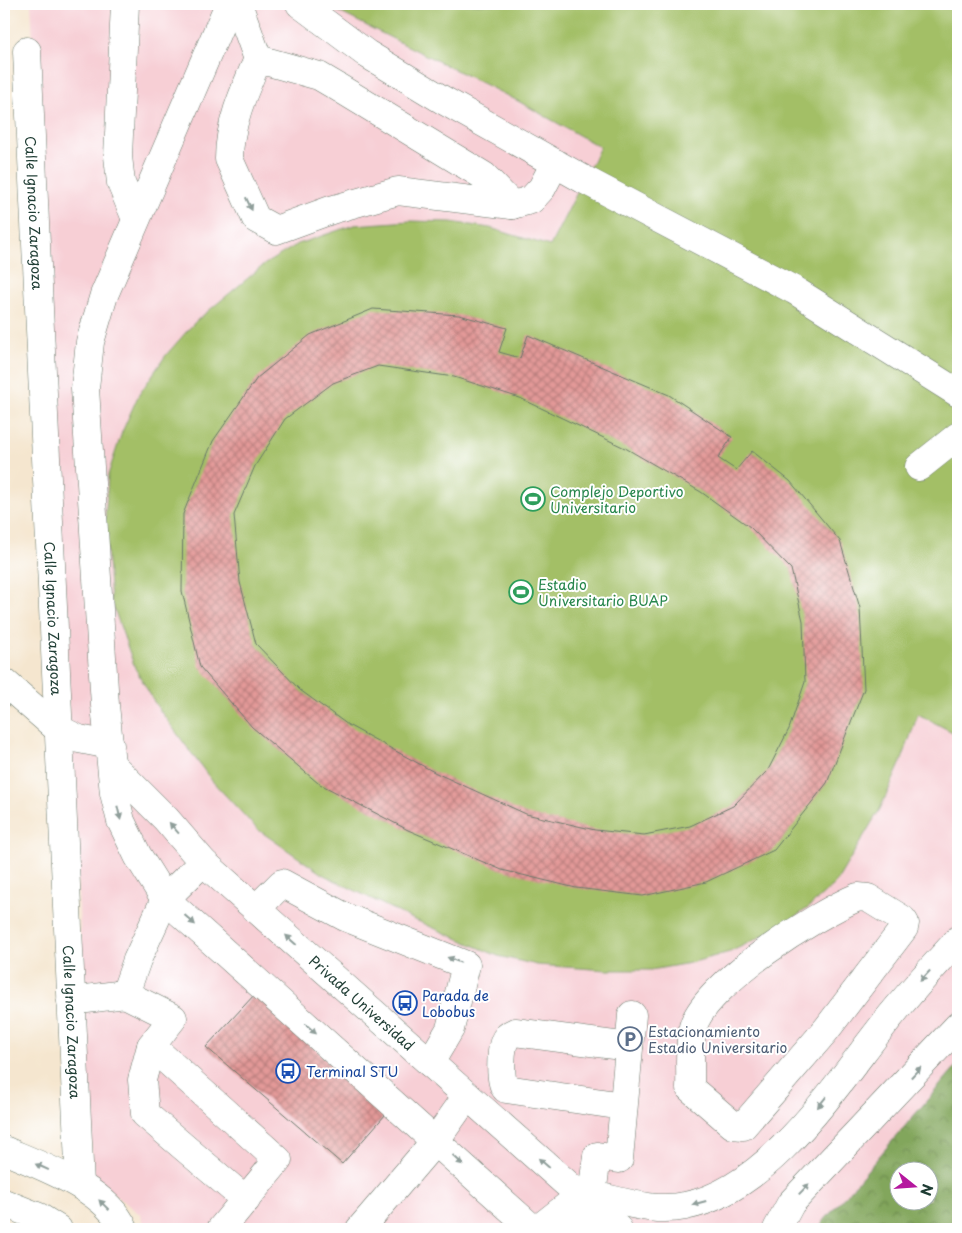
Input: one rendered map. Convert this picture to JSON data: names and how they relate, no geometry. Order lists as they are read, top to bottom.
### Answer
{
  "streets": {
    "street": ["Calle Ignacio Zaragoza", "Privada Universidad"]
  },
  "places": {
    "sports": ["Complejo Deportivo Universitario", "Estadio Universitario BUAP"],
    "bus stop": ["Parada de Lobobus", "Terminal STU"],
    "parking": ["Estacionamiento Estadio Universitario"]
  },
  "north": "right"
}
